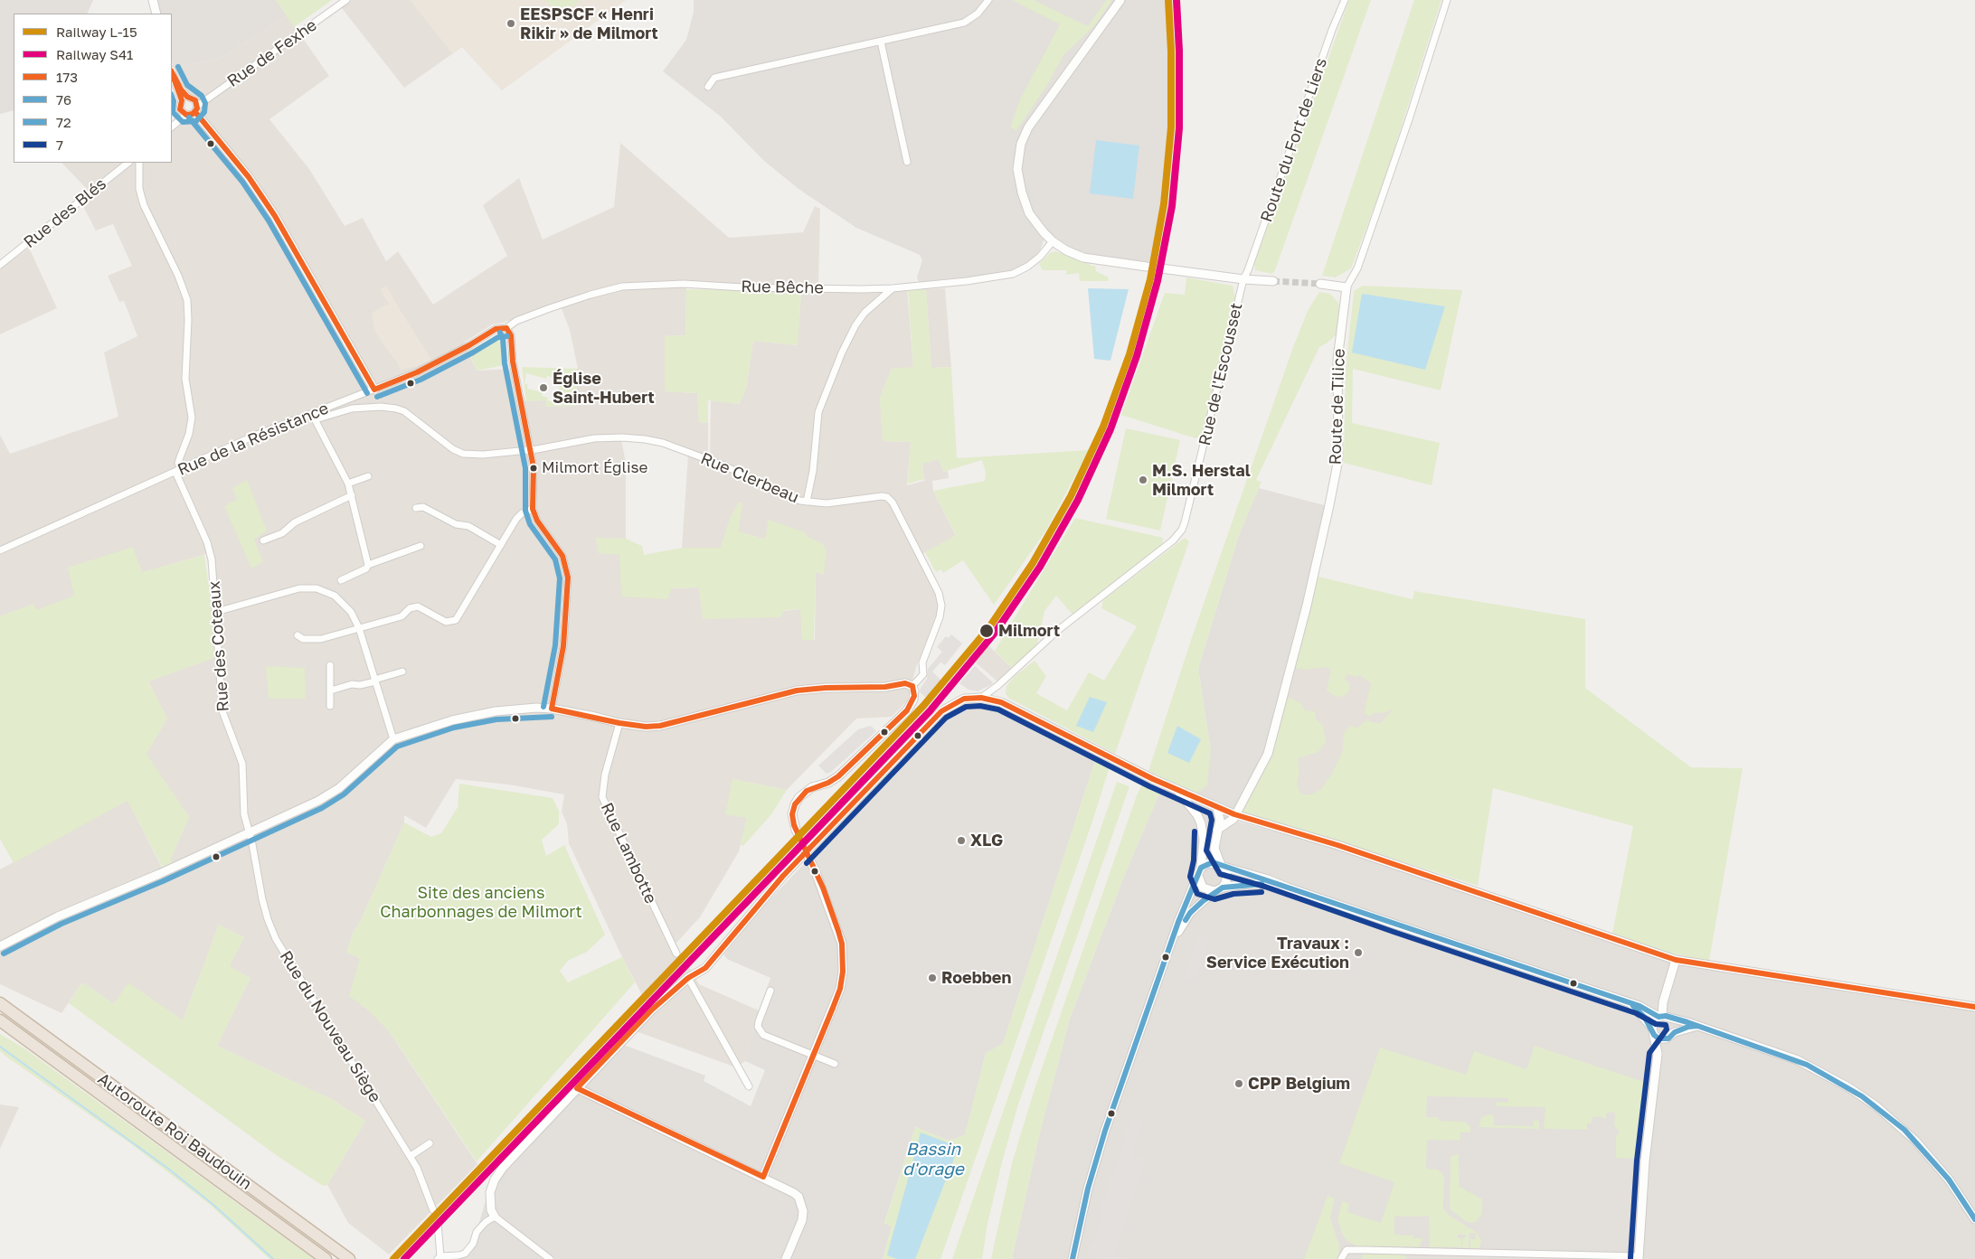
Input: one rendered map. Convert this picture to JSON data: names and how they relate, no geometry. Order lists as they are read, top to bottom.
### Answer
{
  "streets": {
    "highway": ["Autoroute Roi Baudouin"],
    "street": [
      "Rue de Fexhe",
      "Route du Fort de Liers",
      "Rue des Blés",
      "Rue Bêche",
      "Rue de l'Escousset",
      "Route de Tilice",
      "Rue de la Résistance",
      "Rue Clerbeau",
      "Rue des Coteaux",
      "Rue Lambotte",
      "Rue du Nouveau Siège"
    ]
  },
  "crossings": [
    ["Route du Fort de Liers", "Rue de l'Escousset"],
    ["Rue Bêche", "Rue de la Résistance"],
    ["Rue de la Résistance", "Rue Clerbeau"],
    ["Rue de la Résistance", "Rue des Coteaux"],
    ["Rue des Coteaux", "Rue du Nouveau Siège"]
  ],
  "water": ["Bassin d'orage"],
  "parks": ["Site des anciens Charbonnages de Milmort"],
  "places": [
    "EESPSCF « Henri Rikir » de Milmort",
    "Église Saint-Hubert",
    "Milmort Église",
    "M.S. Herstal Milmort",
    "Milmort",
    "XLG",
    "Travaux : Service Exécution",
    "Roebben",
    "CPP Belgium"
  ],
  "lines": [
    "rail line L-15",
    "rail line S41",
    "transit line 72",
    "transit line 173",
    "transit line 7",
    "transit line 76"
  ],
  "legend": [
    "Railway L-15",
    "Railway S41",
    "173",
    "76",
    "72",
    "7"
  ]
}
